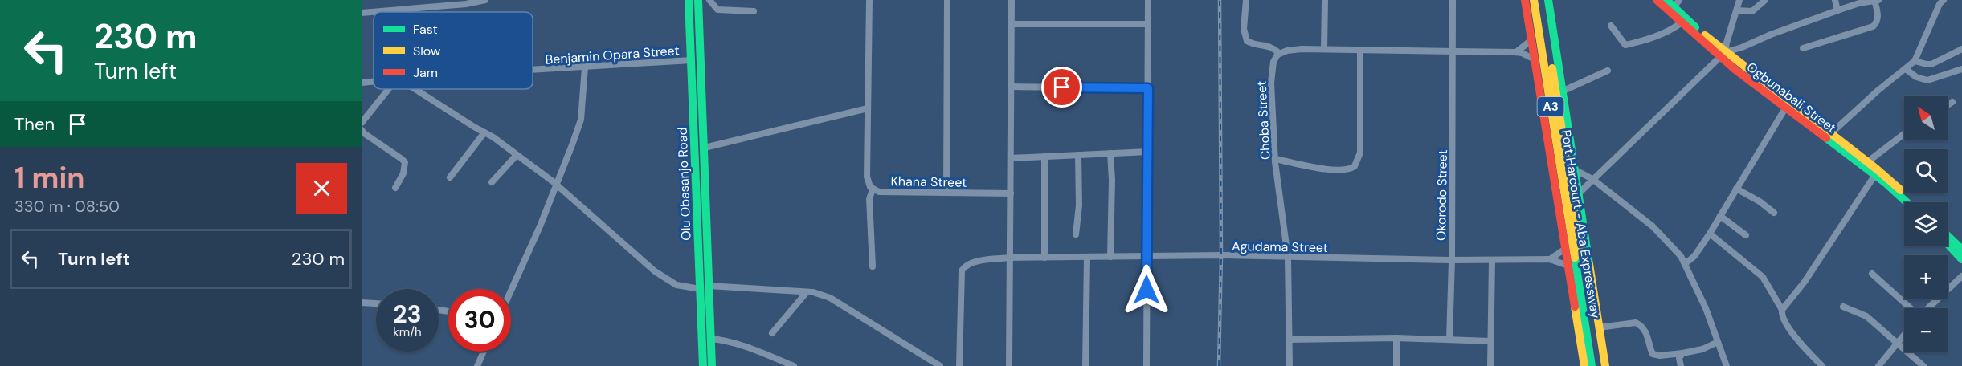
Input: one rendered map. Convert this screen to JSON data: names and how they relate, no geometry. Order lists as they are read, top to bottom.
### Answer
{
  "streets": {
    "main road": [
      "Ogbunabali Street",
      "A3",
      "Olu Obasanjo Road",
      "Port Harcourt - Aba Expressway"
    ],
    "street": [
      "Benjamin Opara Street",
      "Choba Street",
      "Khana Street",
      "Okorodo Street",
      "Agudama Street"
    ]
  },
  "crossings": [
    ["Benjamin Opara Street", "Olu Obasanjo Road"],
    ["Choba Street", "Agudama Street"],
    ["Okorodo Street", "Agudama Street"]
  ],
  "legend": ["Fast", "Slow", "Jam"],
  "north": "top left",
  "page": {
    "turn": ["230 m", "Turn left"],
    "map_buttons": ["+", "−"],
    "then": "Then",
    "heading": ["1 min", "330 m · 08:50"],
    "list": [
      {
        "name": "Turn left",
        "value": "230 m"
      }
    ],
    "speed": "23 km/h",
    "limit": "30"
  }
}
